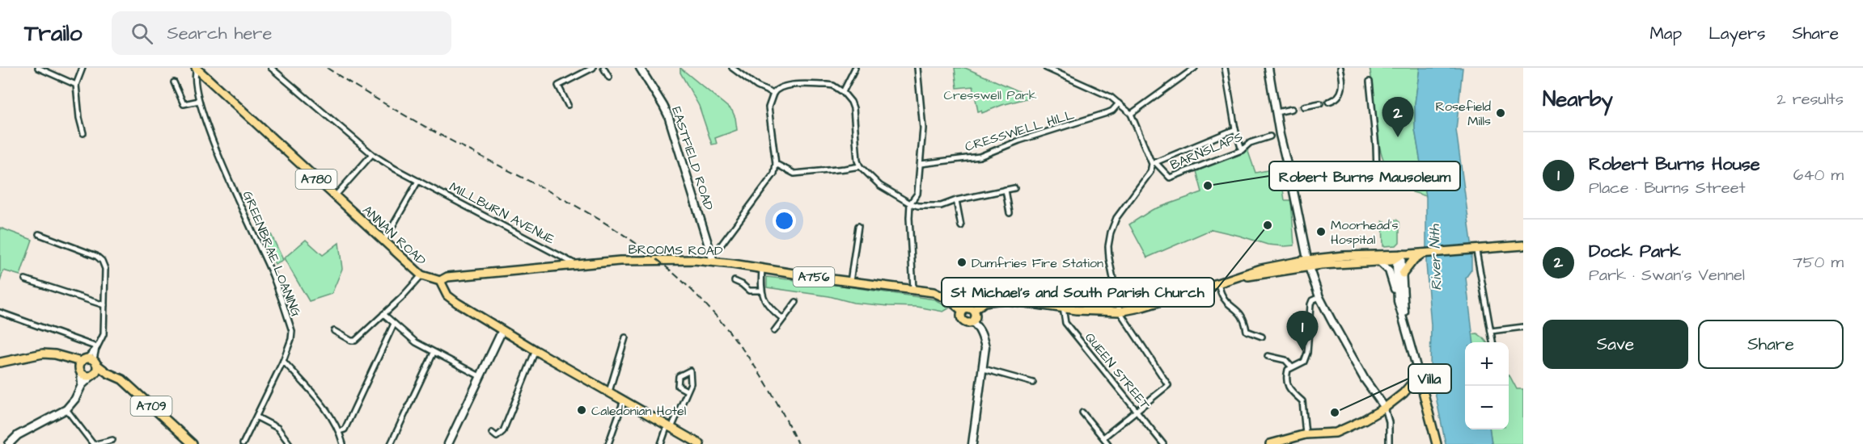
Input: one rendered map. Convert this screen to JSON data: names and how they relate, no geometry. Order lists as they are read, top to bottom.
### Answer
{
  "streets": {
    "main road": [
      "A780",
      "ANNAN ROAD",
      "BROOMS ROAD",
      "A756",
      "A709"
    ],
    "street": [
      "CRESSWELL HILL",
      "BARNSLAPS",
      "EASTFIELD ROAD",
      "MILLBURN AVENUE",
      "GREENBRAE LOANING",
      "QUEEN STREET"
    ]
  },
  "crossings": [
    ["EASTFIELD ROAD", "BROOMS ROAD"],
    ["MILLBURN AVENUE", "BROOMS ROAD"],
    ["ANNAN ROAD", "BROOMS ROAD"],
    ["ANNAN ROAD", "GREENBRAE LOANING"],
    ["BROOMS ROAD", "A756"]
  ],
  "water": ["River Nith"],
  "parks": ["Cresswell Park"],
  "places": [
    "Rosefield Mills",
    "Robert Burns Mausoleum",
    "St Michael’s and South Parish Church",
    "Moorhead's Hospital",
    "Dumfries Fire Station",
    "Caledonian Hotel",
    "Villa"
  ],
  "page": {
    "header": "Trailo",
    "search": "Search here",
    "nav": ["Map", "Layers", "Share"],
    "heading": ["Nearby", "2 results"],
    "pins": ["2", "1"],
    "list": [
      {
        "mark": "1",
        "name": "Robert Burns House",
        "note": "Place · Burns Street",
        "value": "640 m"
      },
      {
        "mark": "2",
        "name": "Dock Park",
        "note": "Park · Swan's Vennel",
        "value": "750 m"
      }
    ],
    "buttons": ["Save", "Share"],
    "map_buttons": ["+", "−"]
  }
}
